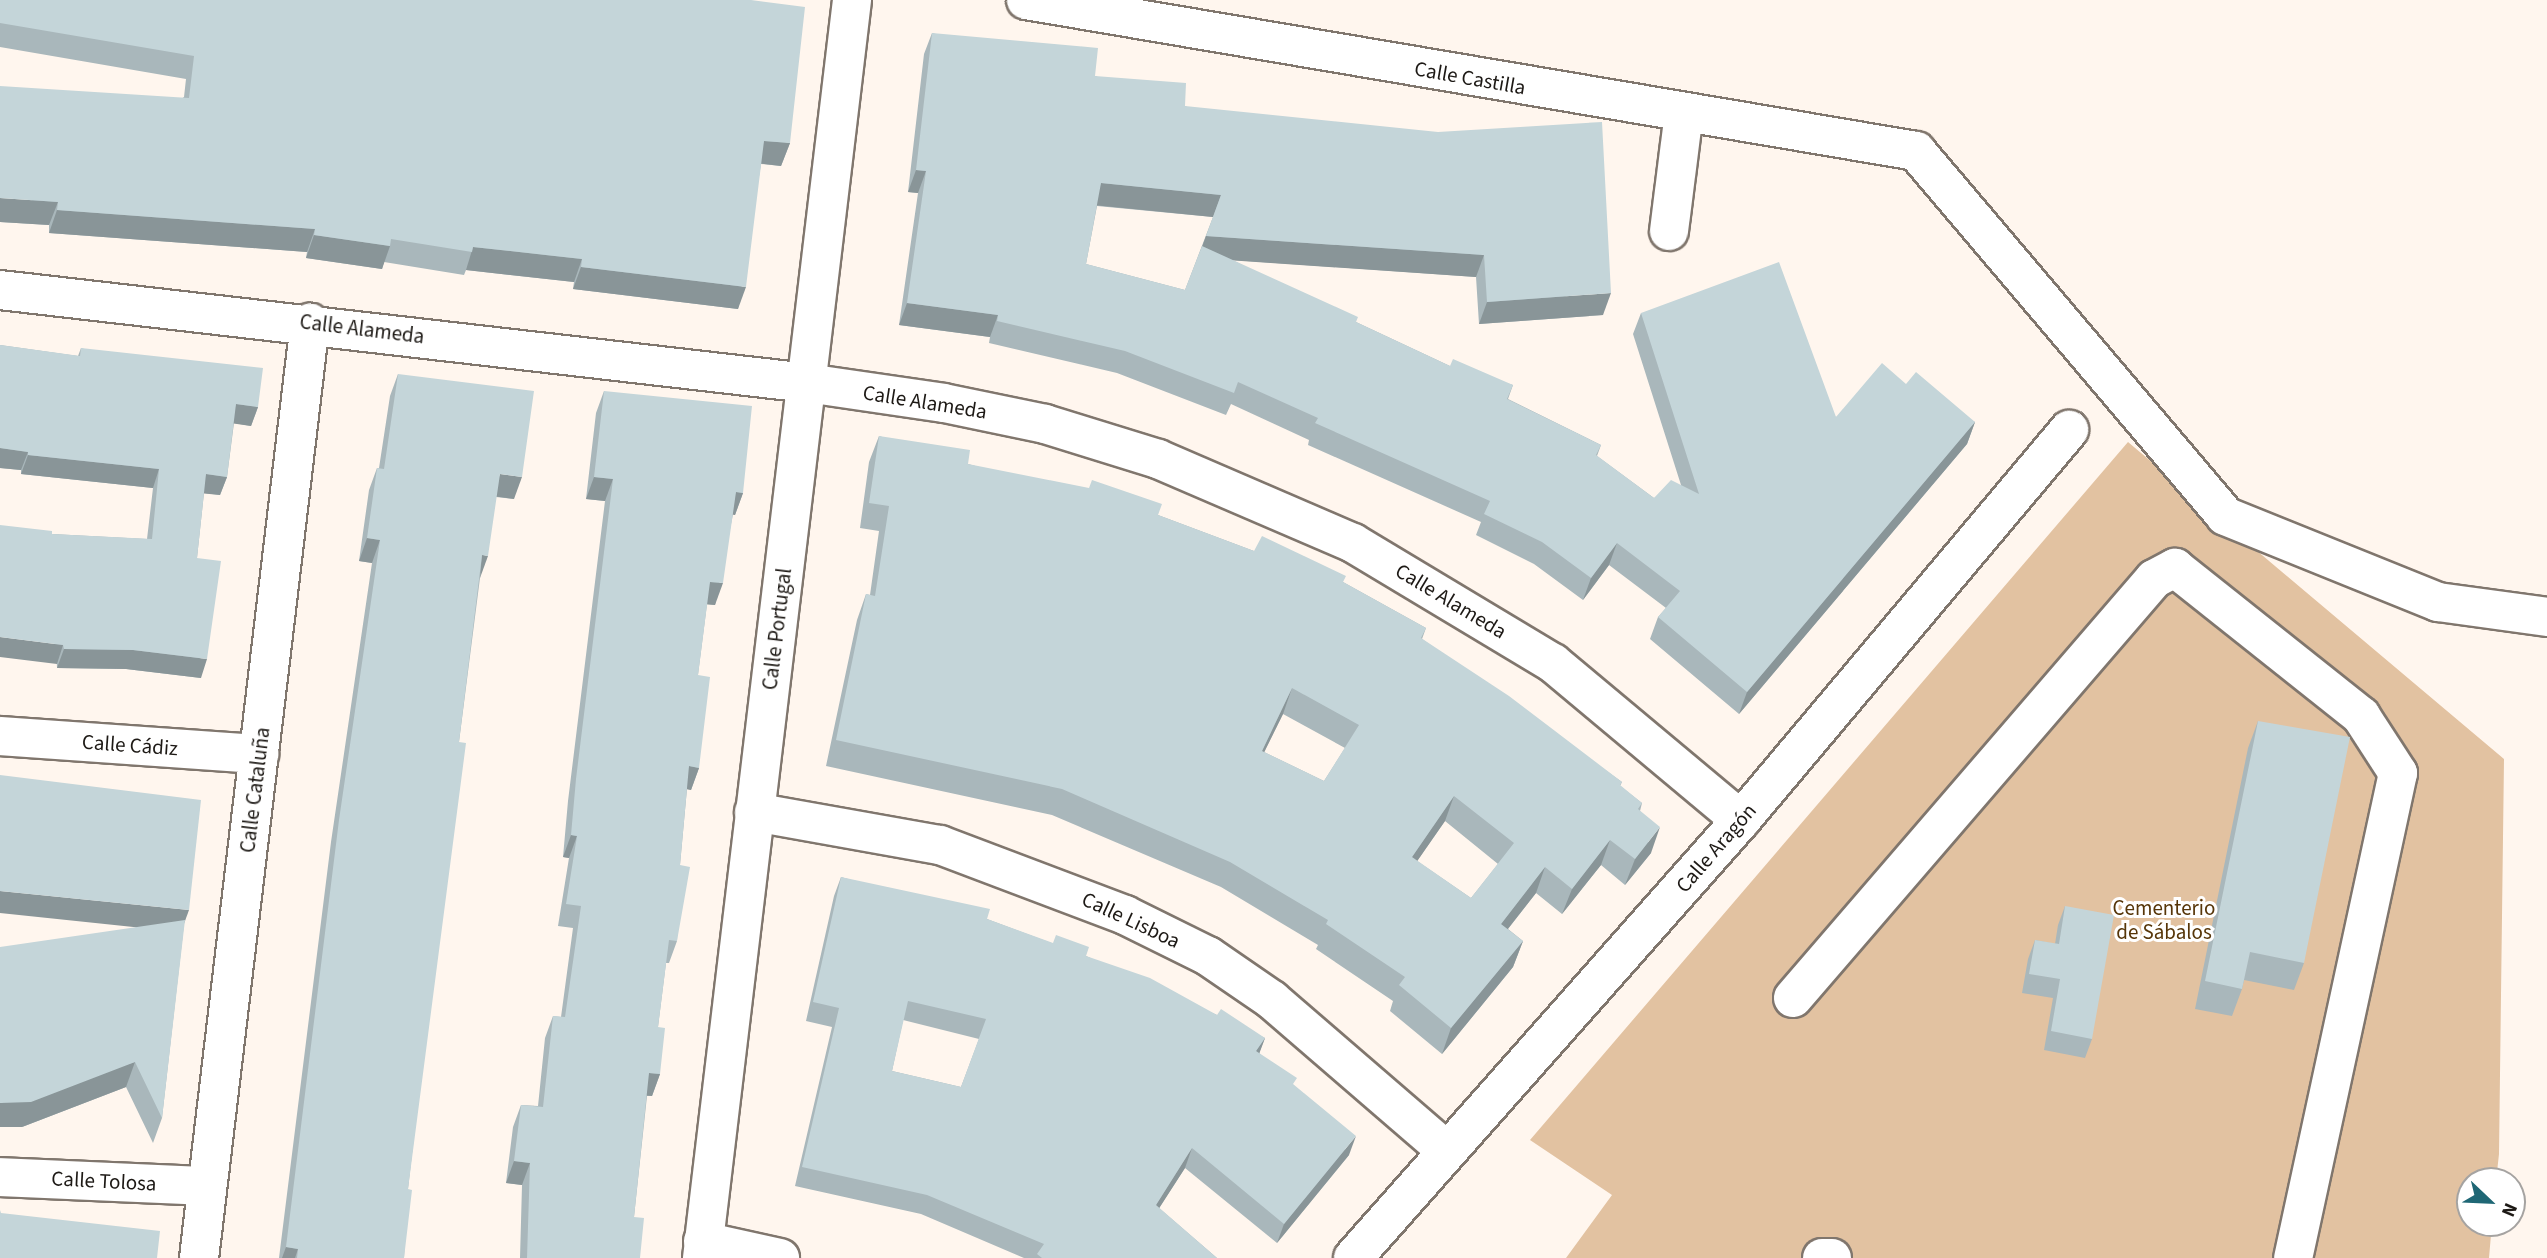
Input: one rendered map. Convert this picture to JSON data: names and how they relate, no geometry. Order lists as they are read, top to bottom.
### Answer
{
  "streets": {
    "street": [
      "Calle Castilla",
      "Calle Alameda",
      "Calle Portugal",
      "Calle Cádiz",
      "Calle Cataluña",
      "Calle Aragón",
      "Calle Lisboa",
      "Calle Tolosa"
    ]
  },
  "crossings": [
    ["Calle Alameda", "Calle Portugal"],
    ["Calle Alameda", "Calle Cataluña"],
    ["Calle Alameda", "Calle Aragón"],
    ["Calle Portugal", "Calle Lisboa"],
    ["Calle Cádiz", "Calle Cataluña"],
    ["Calle Cataluña", "Calle Tolosa"],
    ["Calle Aragón", "Calle Lisboa"]
  ],
  "parks": ["Cementerio de Sábalos"],
  "north": "bottom right"
}
